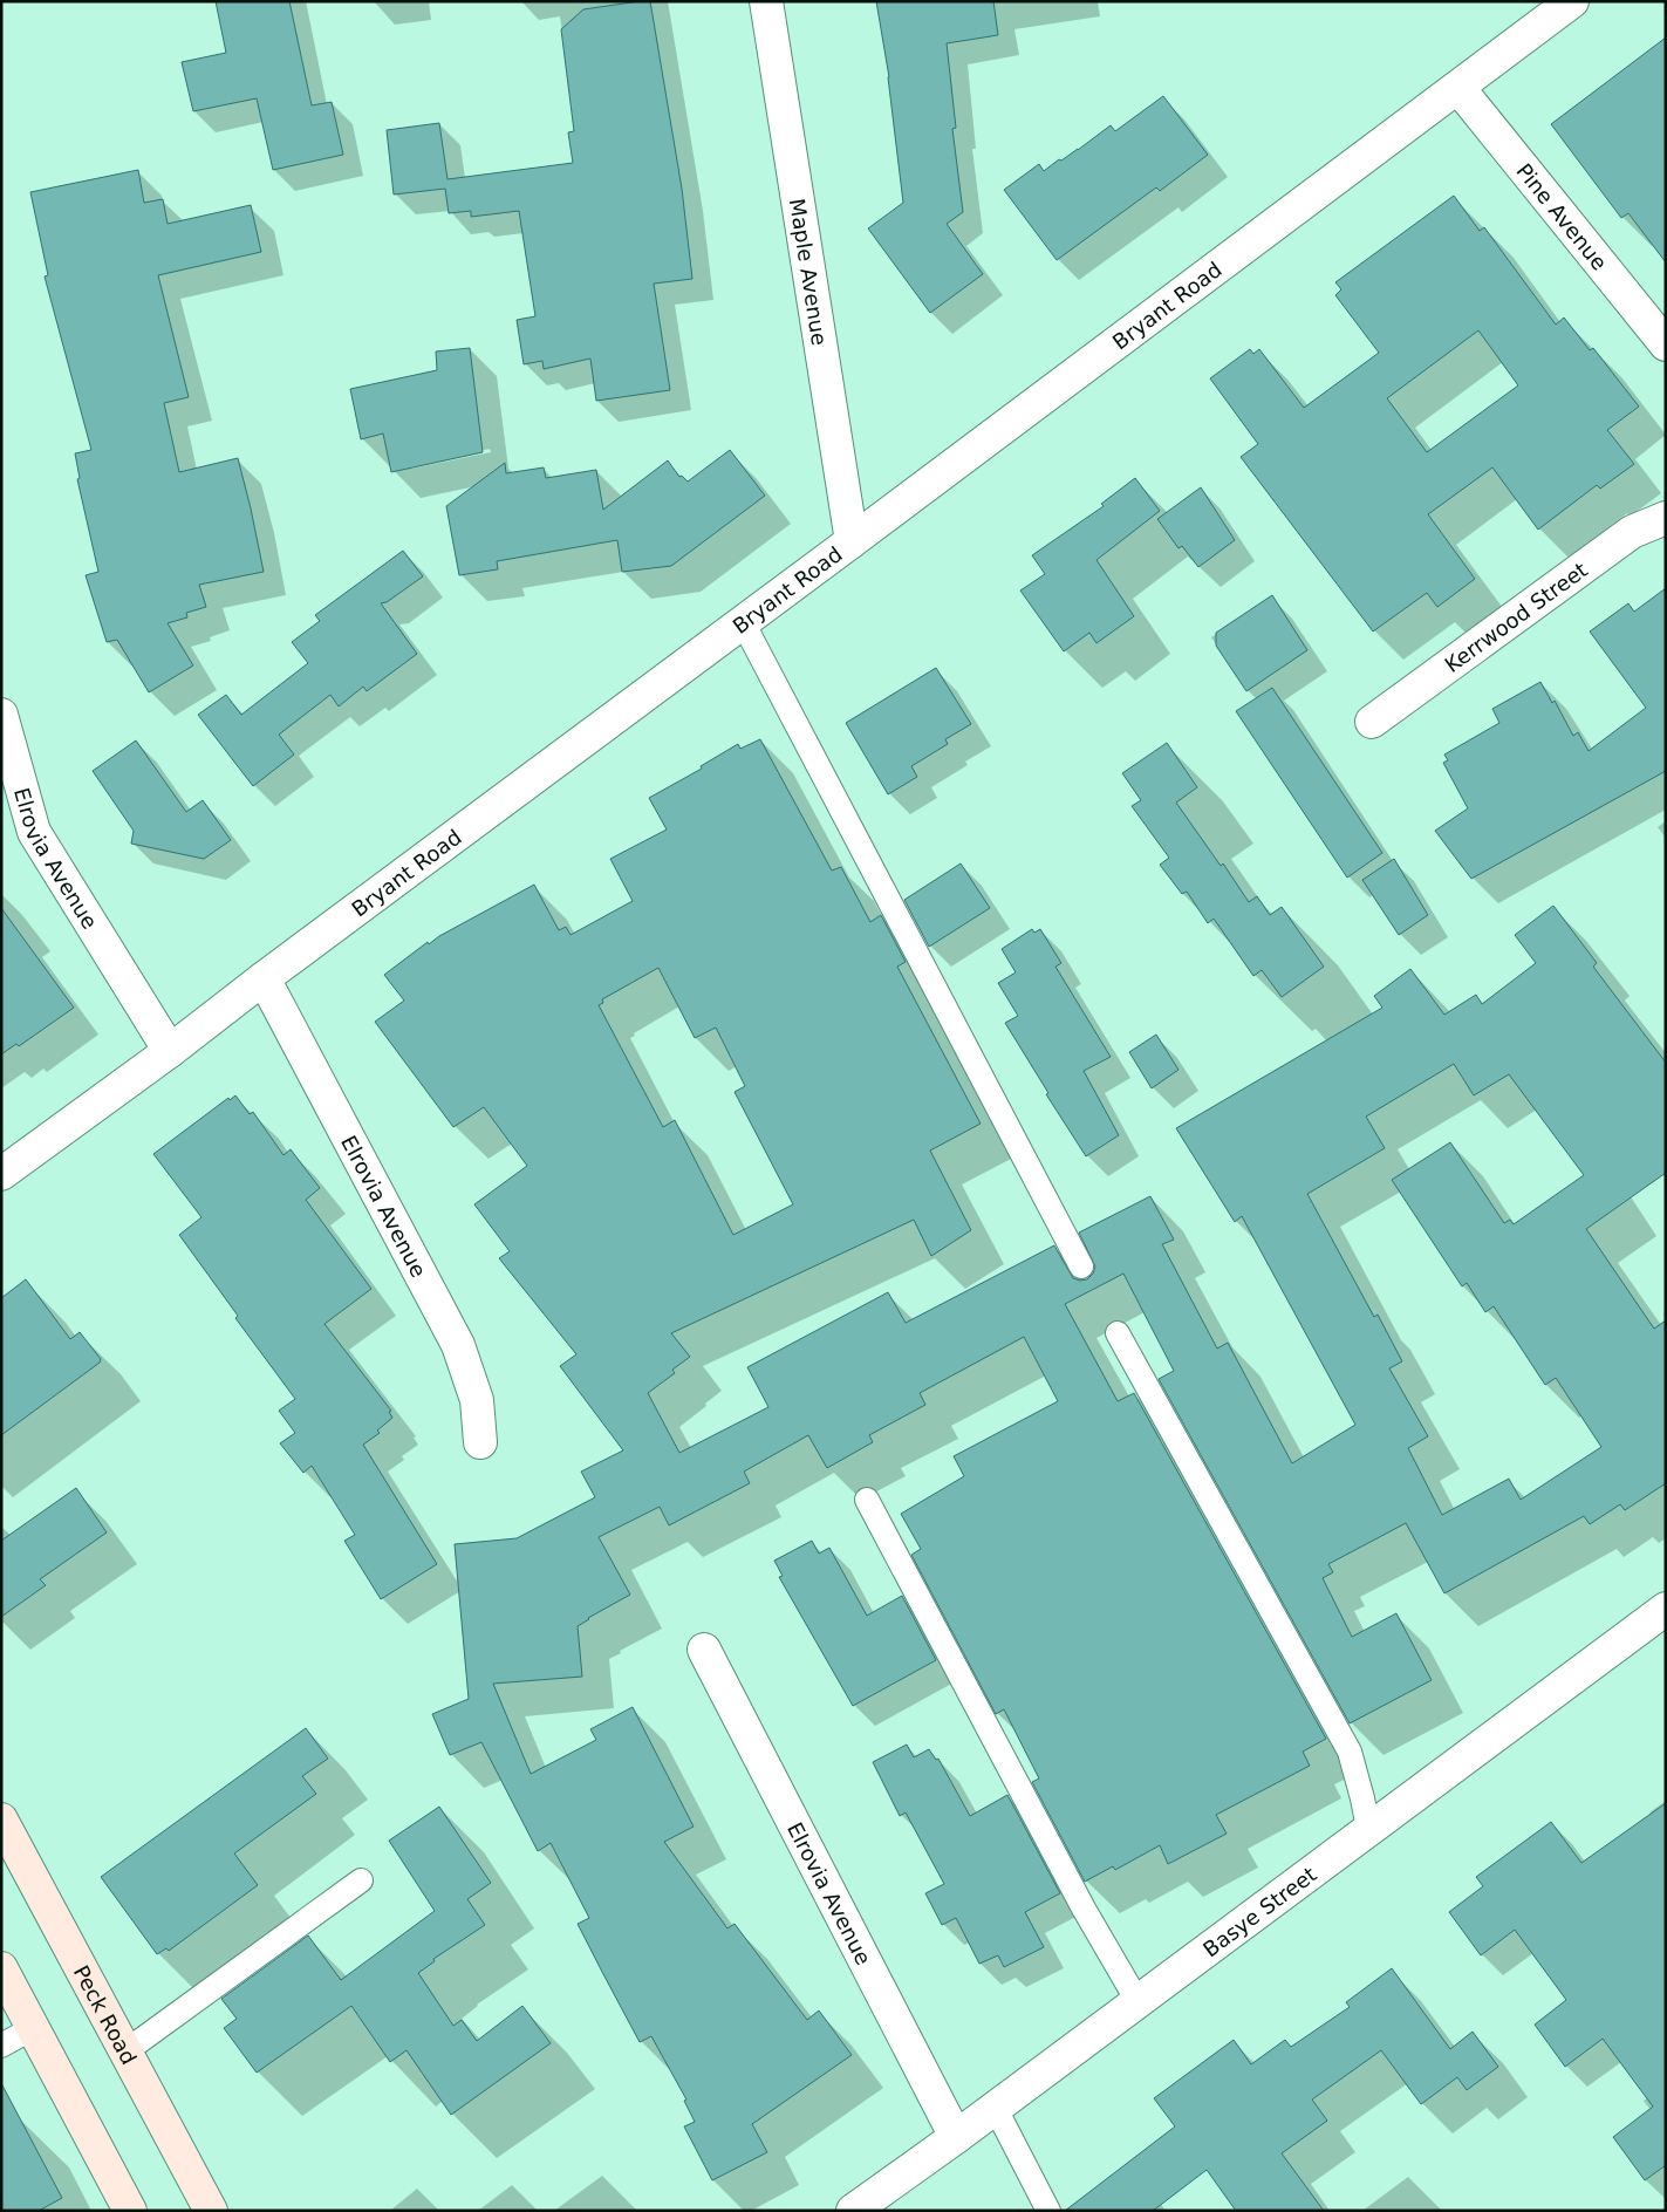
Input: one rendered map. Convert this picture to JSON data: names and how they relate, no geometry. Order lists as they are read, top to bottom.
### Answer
{
  "streets": {
    "main road": ["Peck Road"],
    "street": [
      "Pine Avenue",
      "Maple Avenue",
      "Bryant Road",
      "Kerrwood Street",
      "Elrovia Avenue",
      "Basye Street"
    ]
  },
  "crossings": [
    ["Pine Avenue", "Bryant Road"],
    ["Maple Avenue", "Bryant Road"],
    ["Bryant Road", "Elrovia Avenue"],
    ["Elrovia Avenue", "Basye Street"]
  ]
}
